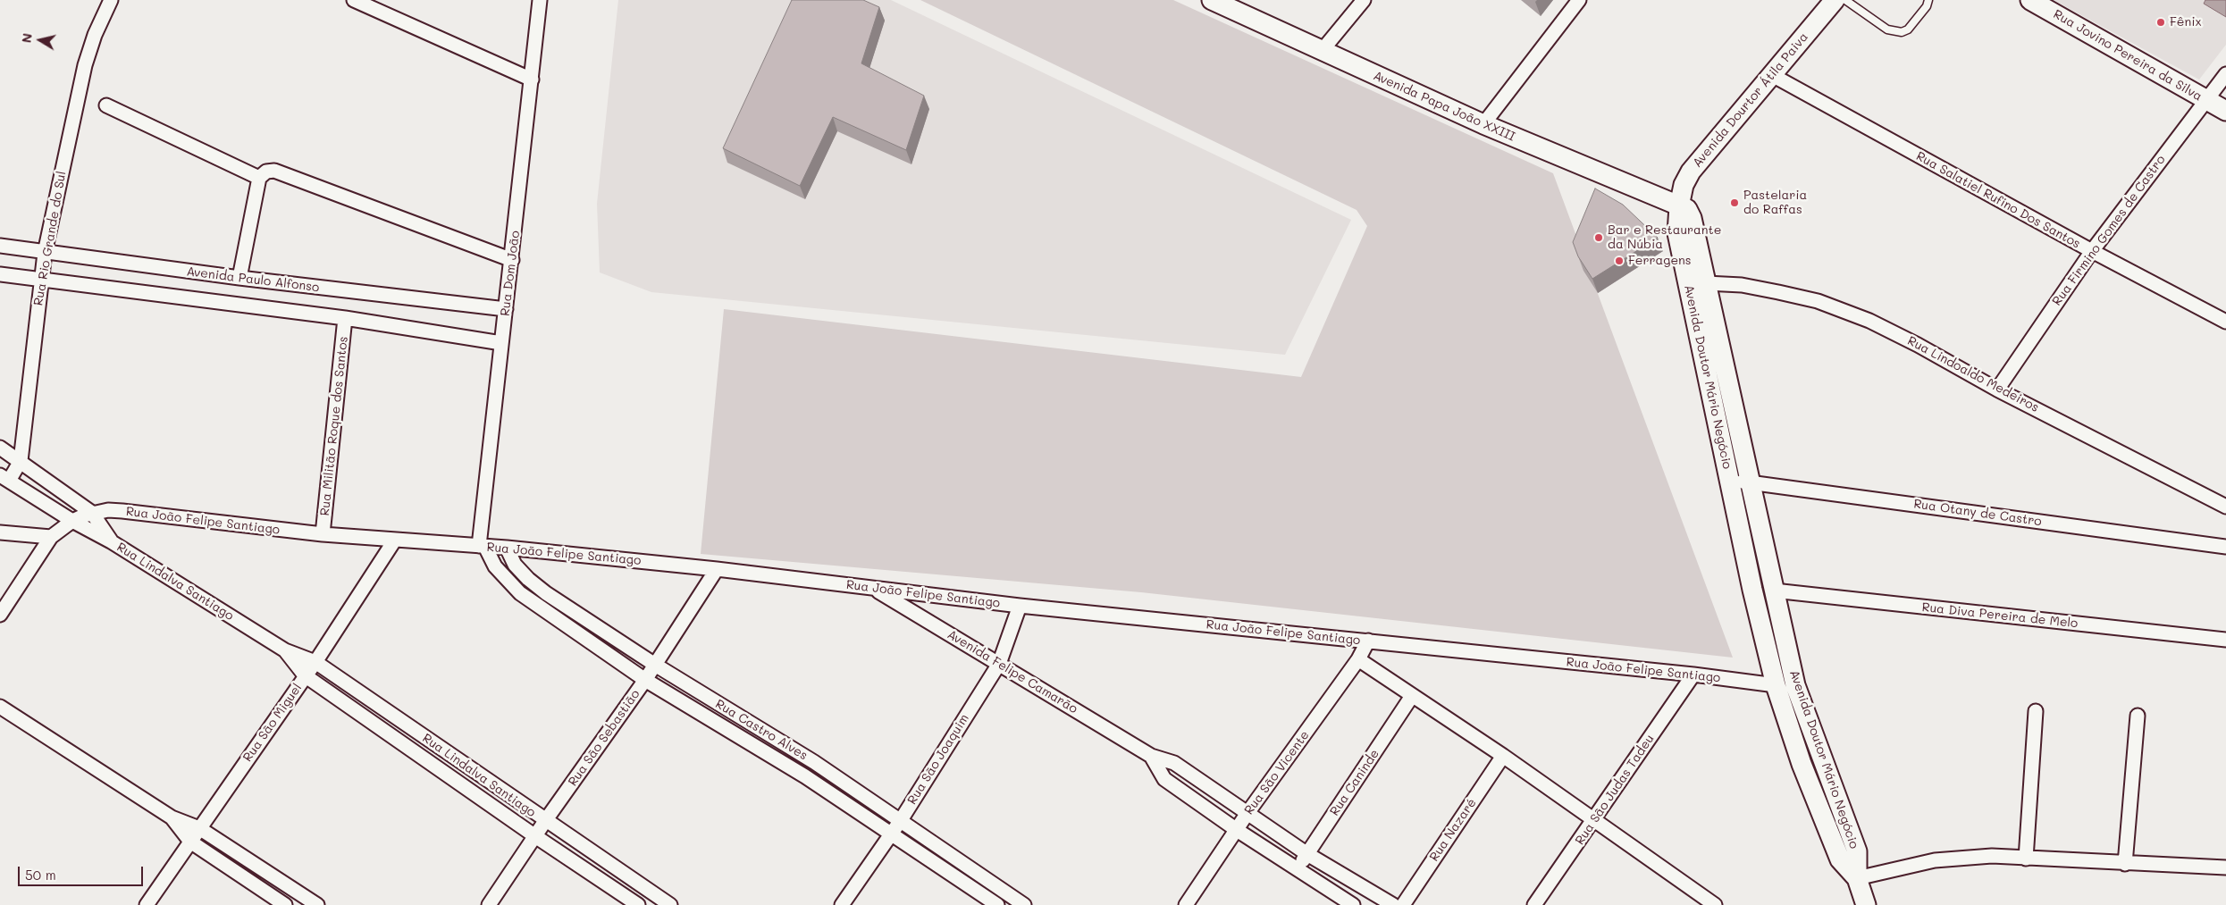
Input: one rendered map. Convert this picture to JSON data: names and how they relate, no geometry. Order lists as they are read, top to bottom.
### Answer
{
  "streets": {
    "main road": [
      "Rua Jovino Pereira da Silva",
      "Avenida Dourtor Átila Paiva",
      "Avenida Papa João XXIII",
      "Avenida Doutor Mário Negócio"
    ],
    "street": [
      "Rua Salatiel Rufino Dos Santos",
      "Rua Firmino Gomes de Castro",
      "Rua Rio Grande do Sul",
      "Rua Dom João",
      "Avenida Paulo Alfonso",
      "Rua Lindoaldo Medeiros",
      "Rua Militão Roque dos Santos",
      "Rua Otany de Castro",
      "Rua João Felipe Santiago",
      "Rua Lindalva Santiago",
      "Rua Diva Pereira de Melo",
      "Avenida Felipe Camarão",
      "Rua São Miguel",
      "Rua Castro Alves",
      "Rua São Sebastião",
      "Rua São Joaquim",
      "Rua São Vicente",
      "Rua Caninde",
      "Rua São Judas Tadeu",
      "Rua Nazaré"
    ]
  },
  "crossings": [
    ["Rua Jovino Pereira da Silva", "Rua Firmino Gomes de Castro"],
    ["Avenida Dourtor Átila Paiva", "Avenida Papa João XXIII"],
    ["Avenida Dourtor Átila Paiva", "Rua Salatiel Rufino Dos Santos"],
    ["Avenida Dourtor Átila Paiva", "Avenida Doutor Mário Negócio"],
    ["Avenida Papa João XXIII", "Avenida Doutor Mário Negócio"],
    ["Rua Salatiel Rufino Dos Santos", "Rua Firmino Gomes de Castro"],
    ["Rua Firmino Gomes de Castro", "Rua Lindoaldo Medeiros"],
    ["Rua Rio Grande do Sul", "Avenida Paulo Alfonso"],
    ["Rua Rio Grande do Sul", "Rua Lindalva Santiago"],
    ["Rua Dom João", "Avenida Paulo Alfonso"],
    ["Rua Dom João", "Rua João Felipe Santiago"],
    ["Rua Dom João", "Rua Castro Alves"],
    ["Rua Lindoaldo Medeiros", "Avenida Doutor Mário Negócio"],
    ["Avenida Doutor Mário Negócio", "Rua Otany de Castro"],
    ["Avenida Doutor Mário Negócio", "Rua João Felipe Santiago"],
    ["Avenida Doutor Mário Negócio", "Rua Diva Pereira de Melo"],
    ["Rua Militão Roque dos Santos", "Rua João Felipe Santiago"],
    ["Rua João Felipe Santiago", "Rua Lindalva Santiago"],
    ["Rua João Felipe Santiago", "Avenida Felipe Camarão"],
    ["Rua João Felipe Santiago", "Rua São Miguel"],
    ["Rua João Felipe Santiago", "Rua Castro Alves"],
    ["Rua João Felipe Santiago", "Rua São Sebastião"],
    ["Rua João Felipe Santiago", "Rua São Joaquim"],
    ["Rua João Felipe Santiago", "Rua São Vicente"],
    ["Rua João Felipe Santiago", "Rua Caninde"],
    ["Rua João Felipe Santiago", "Rua São Judas Tadeu"],
    ["Rua João Felipe Santiago", "Rua Nazaré"],
    ["Rua Lindalva Santiago", "Rua São Miguel"],
    ["Rua Lindalva Santiago", "Rua São Sebastião"],
    ["Avenida Felipe Camarão", "Rua São Joaquim"],
    ["Avenida Felipe Camarão", "Rua São Vicente"],
    ["Avenida Felipe Camarão", "Rua Caninde"],
    ["Rua Castro Alves", "Rua São Sebastião"],
    ["Rua Castro Alves", "Rua São Joaquim"]
  ],
  "places": [
    "Fênix",
    "Pastelaria do Raffas",
    "Bar e Restaurante da Núbia",
    "Ferragens"
  ],
  "scale_bar": "50 m",
  "north": "left"
}
